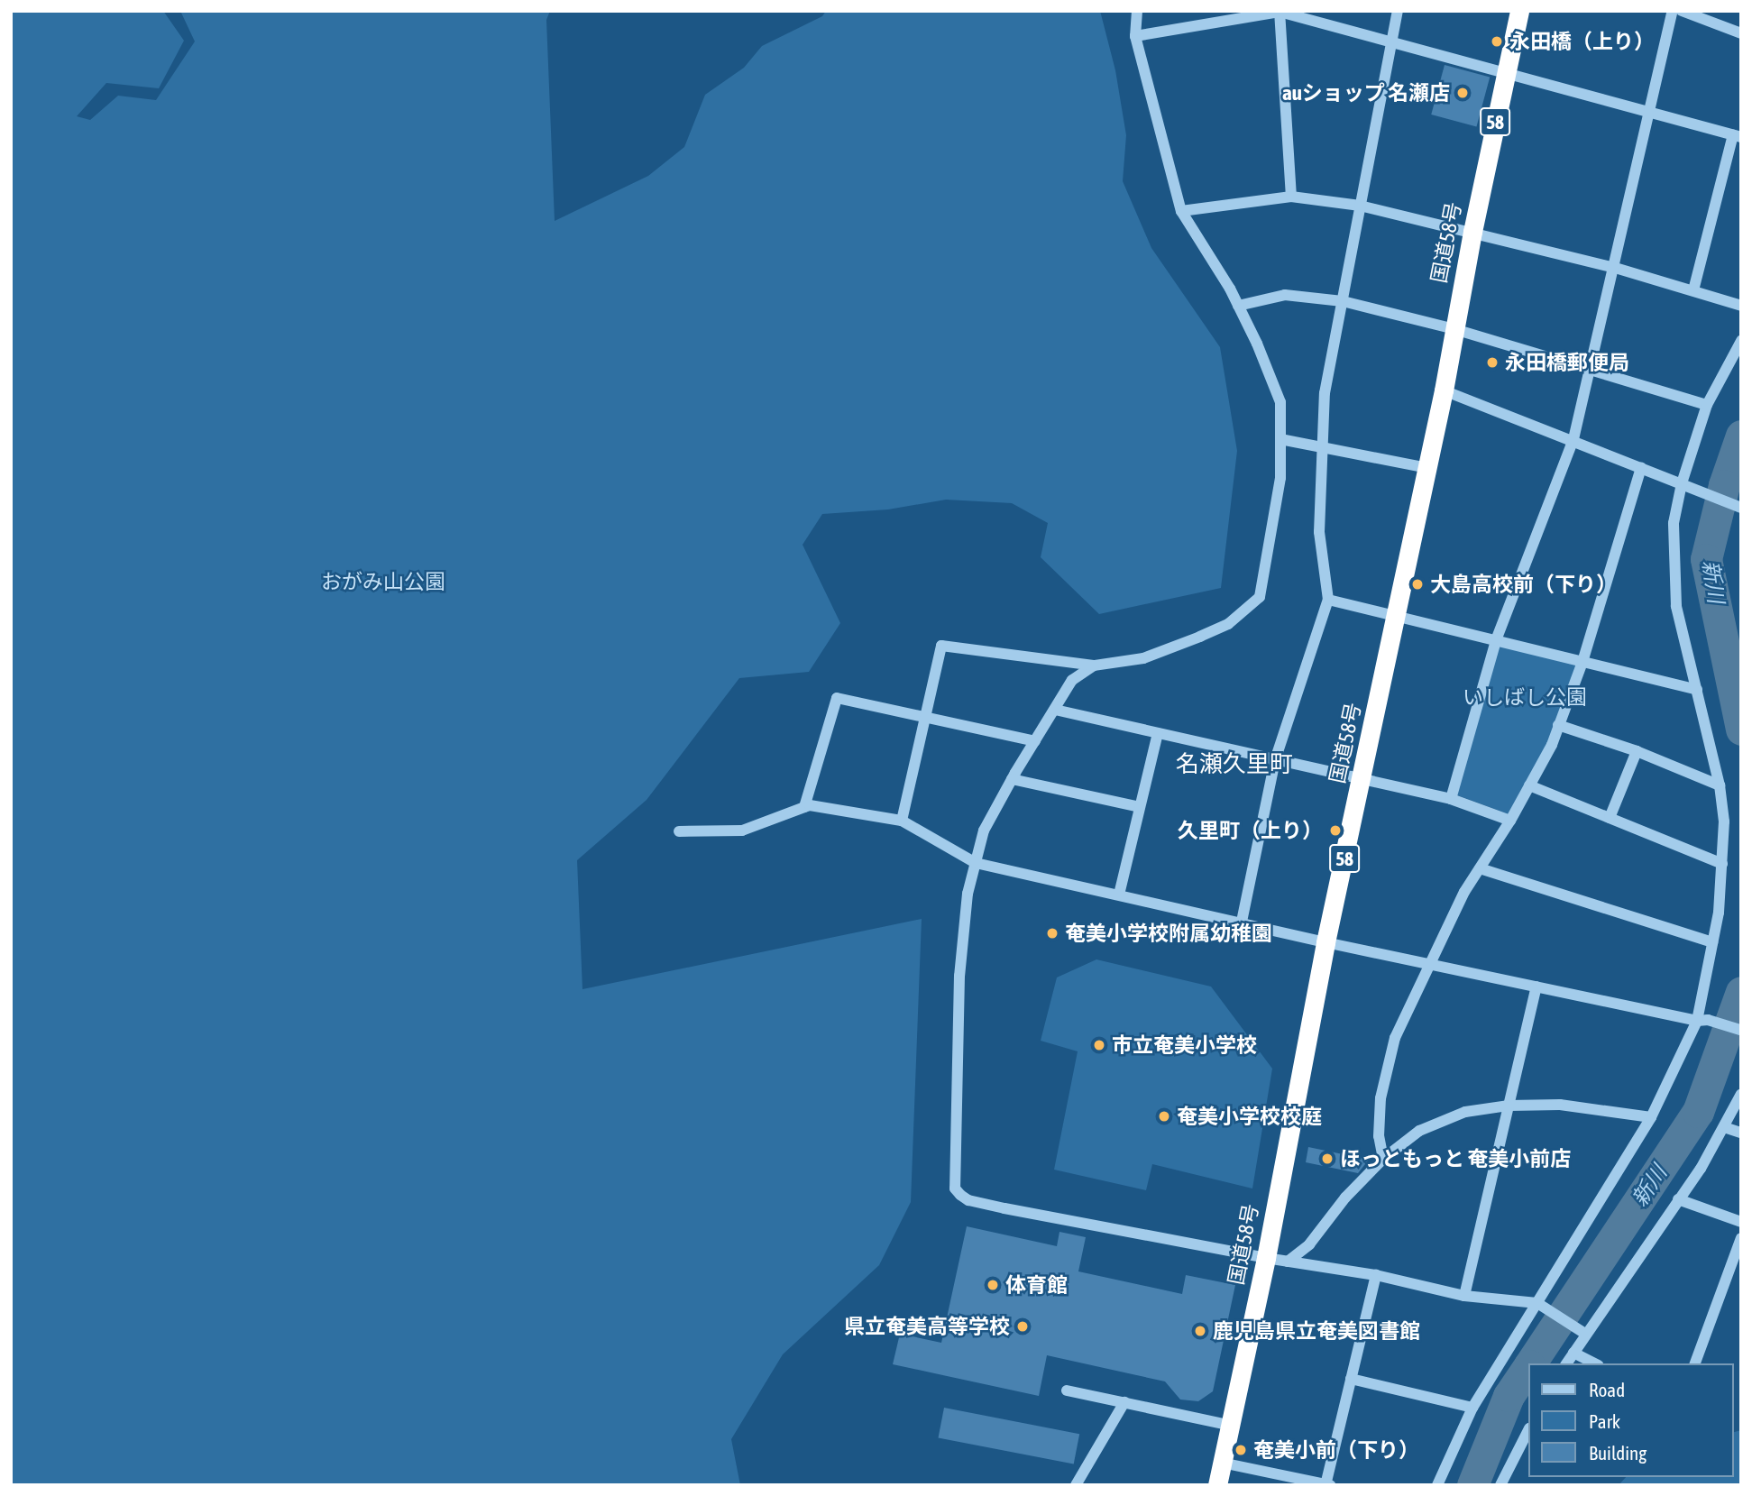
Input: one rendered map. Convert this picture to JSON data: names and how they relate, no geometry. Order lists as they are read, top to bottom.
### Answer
{
  "streets": {
    "highway": ["58", "国道58号"]
  },
  "districts": ["名瀬久里町"],
  "water": ["新川"],
  "parks": ["おがみ山公園", "いしばし公園"],
  "places": [
    "永田橋（上り）",
    "auショップ 名瀬店",
    "永田橋郵便局",
    "大島高校前（下り）",
    "久里町（上り）",
    "奄美小学校附属幼稚園",
    "市立奄美小学校",
    "奄美小学校校庭",
    "ほっともっと 奄美小前店",
    "体育館",
    "県立奄美高等学校",
    "鹿児島県立奄美図書館",
    "奄美小前（下り）"
  ],
  "legend": ["Road", "Park", "Building"]
}
